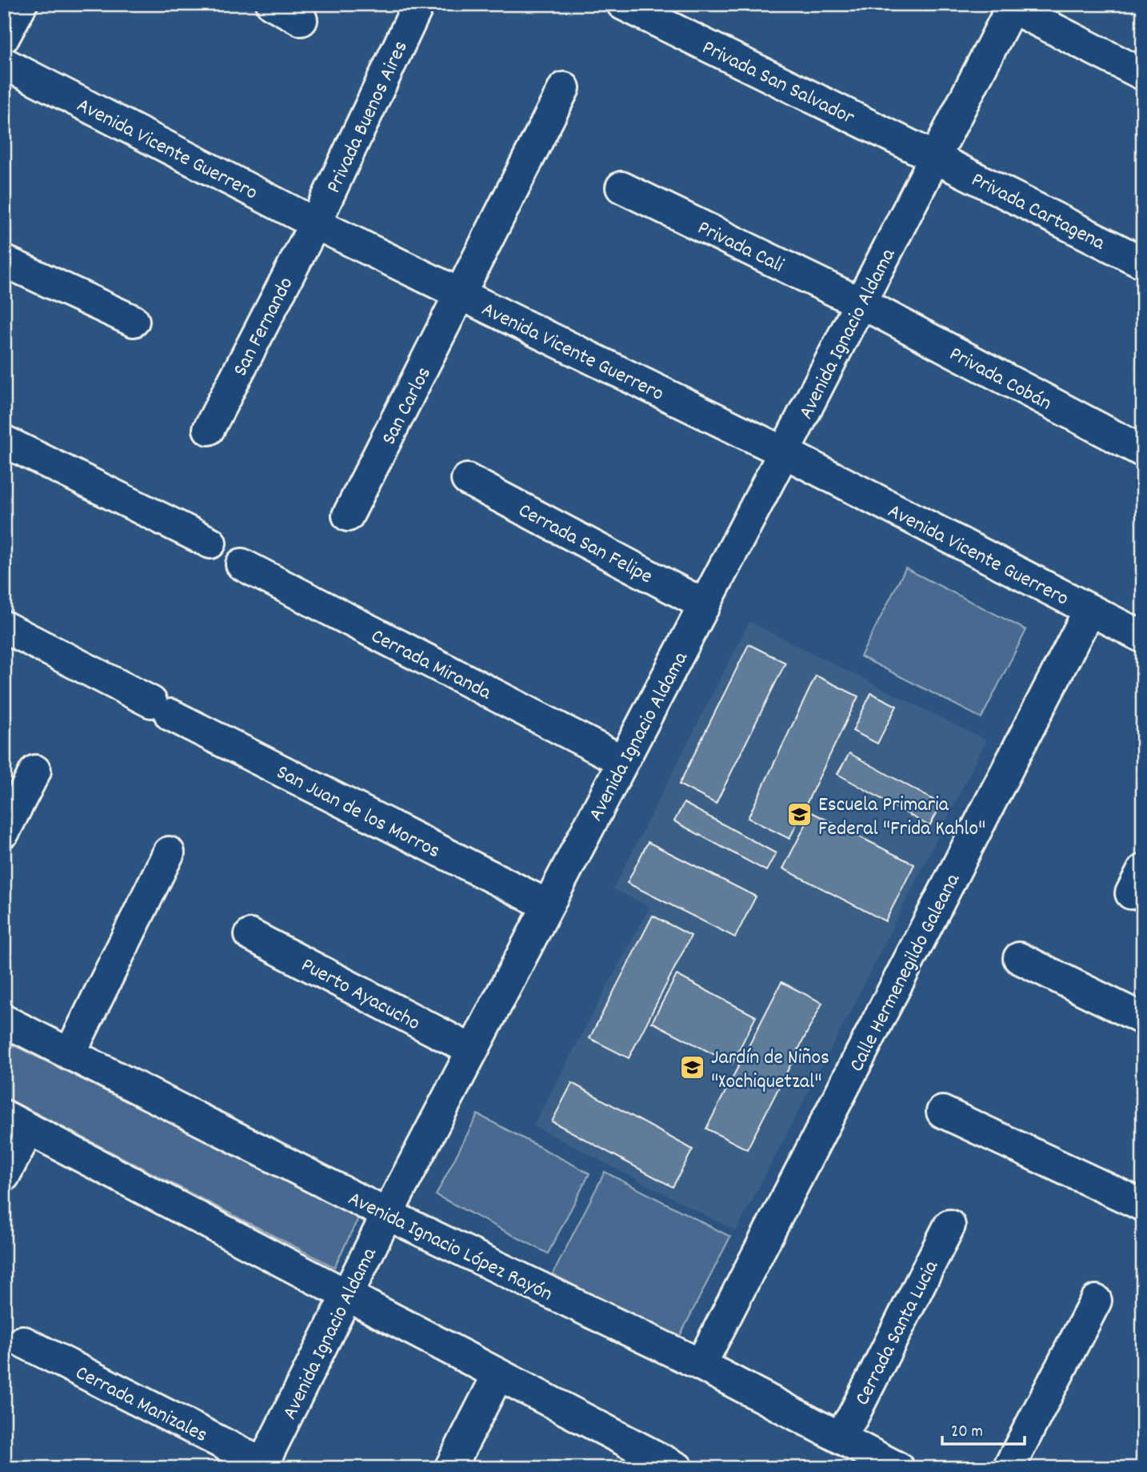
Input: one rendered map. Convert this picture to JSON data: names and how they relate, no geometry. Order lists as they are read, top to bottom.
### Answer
{
  "streets": {
    "street": [
      "Privada San Salvador",
      "Privada Buenos Aires",
      "Avenida Vicente Guerrero",
      "Privada Cartagena",
      "Privada Cali",
      "San Fernando",
      "Avenida Ignacio Aldama",
      "Privada Cobán",
      "San Carlos",
      "Cerrada San Felipe",
      "Cerrada Miranda",
      "San Juan de los Morros",
      "Calle Hermenegildo Galeana",
      "Puerto Ayacucho",
      "Avenida Ignacio López Rayón",
      "Cerrada Santa Lucia",
      "Cerrada Manizales"
    ]
  },
  "crossings": [
    ["Privada San Salvador", "Privada Cartagena"],
    ["Privada San Salvador", "Avenida Ignacio Aldama"],
    ["Privada Buenos Aires", "Avenida Vicente Guerrero"],
    ["Privada Buenos Aires", "San Fernando"],
    ["Avenida Vicente Guerrero", "San Fernando"],
    ["Avenida Vicente Guerrero", "Avenida Ignacio Aldama"],
    ["Avenida Vicente Guerrero", "San Carlos"],
    ["Avenida Vicente Guerrero", "Calle Hermenegildo Galeana"],
    ["Privada Cartagena", "Avenida Ignacio Aldama"],
    ["Privada Cali", "Avenida Ignacio Aldama"],
    ["Privada Cali", "Privada Cobán"],
    ["Avenida Ignacio Aldama", "Privada Cobán"],
    ["Avenida Ignacio Aldama", "Cerrada San Felipe"],
    ["Avenida Ignacio Aldama", "Cerrada Miranda"],
    ["Avenida Ignacio Aldama", "San Juan de los Morros"],
    ["Avenida Ignacio Aldama", "Puerto Ayacucho"],
    ["Avenida Ignacio Aldama", "Avenida Ignacio López Rayón"],
    ["Avenida Ignacio Aldama", "Cerrada Manizales"],
    ["Calle Hermenegildo Galeana", "Avenida Ignacio López Rayón"],
    ["Avenida Ignacio López Rayón", "Cerrada Santa Lucia"]
  ],
  "places": {
    "school or university": ["Escuela Primaria Federal \"Frida Kahlo\"", "Jardín de Niños \"Xochiquetzal\""]
  },
  "scale_bar": "20 m"
}
